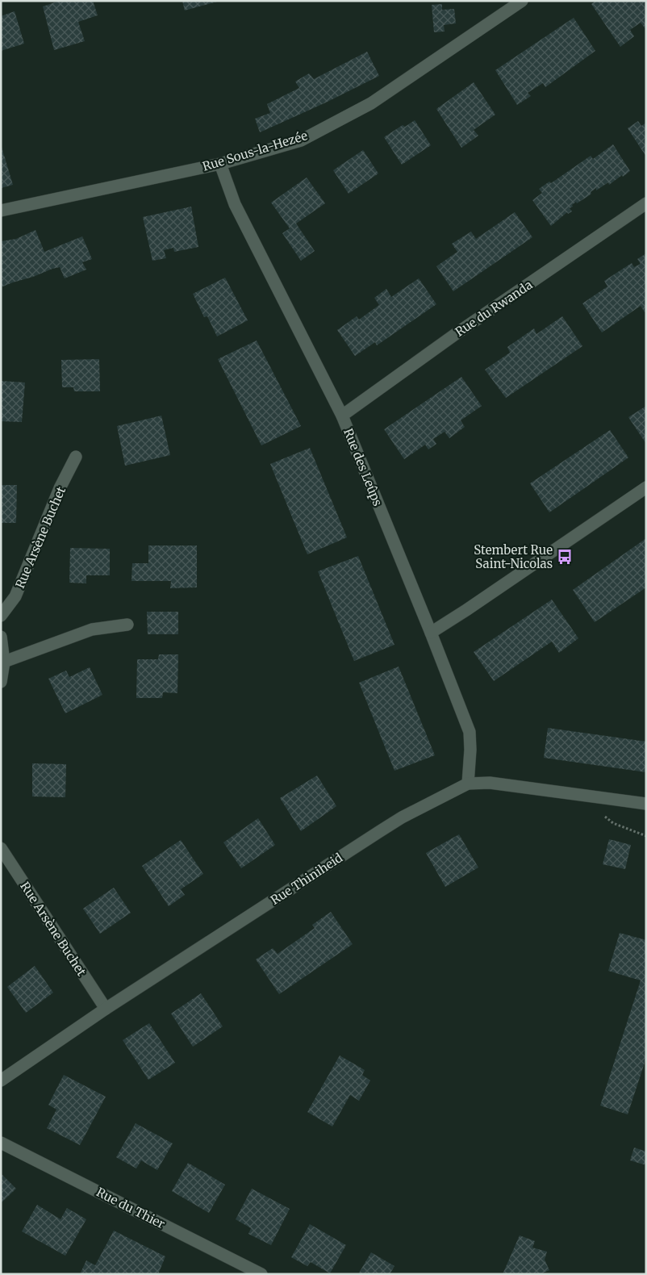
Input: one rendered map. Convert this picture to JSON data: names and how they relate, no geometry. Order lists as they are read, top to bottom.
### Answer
{
  "streets": {
    "street": [
      "Rue Sous-la-Hezée",
      "Rue du Rwanda",
      "Rue des Leûps",
      "Rue Arsène Buchet",
      "Rue Thiniheid",
      "Rue du Thier"
    ]
  },
  "crossings": [
    ["Rue Sous-la-Hezée", "Rue des Leûps"],
    ["Rue du Rwanda", "Rue des Leûps"],
    ["Rue des Leûps", "Rue Thiniheid"],
    ["Rue Arsène Buchet", "Rue Thiniheid"]
  ],
  "places": {
    "bus stop": ["Stembert Rue Saint-Nicolas"]
  }
}
